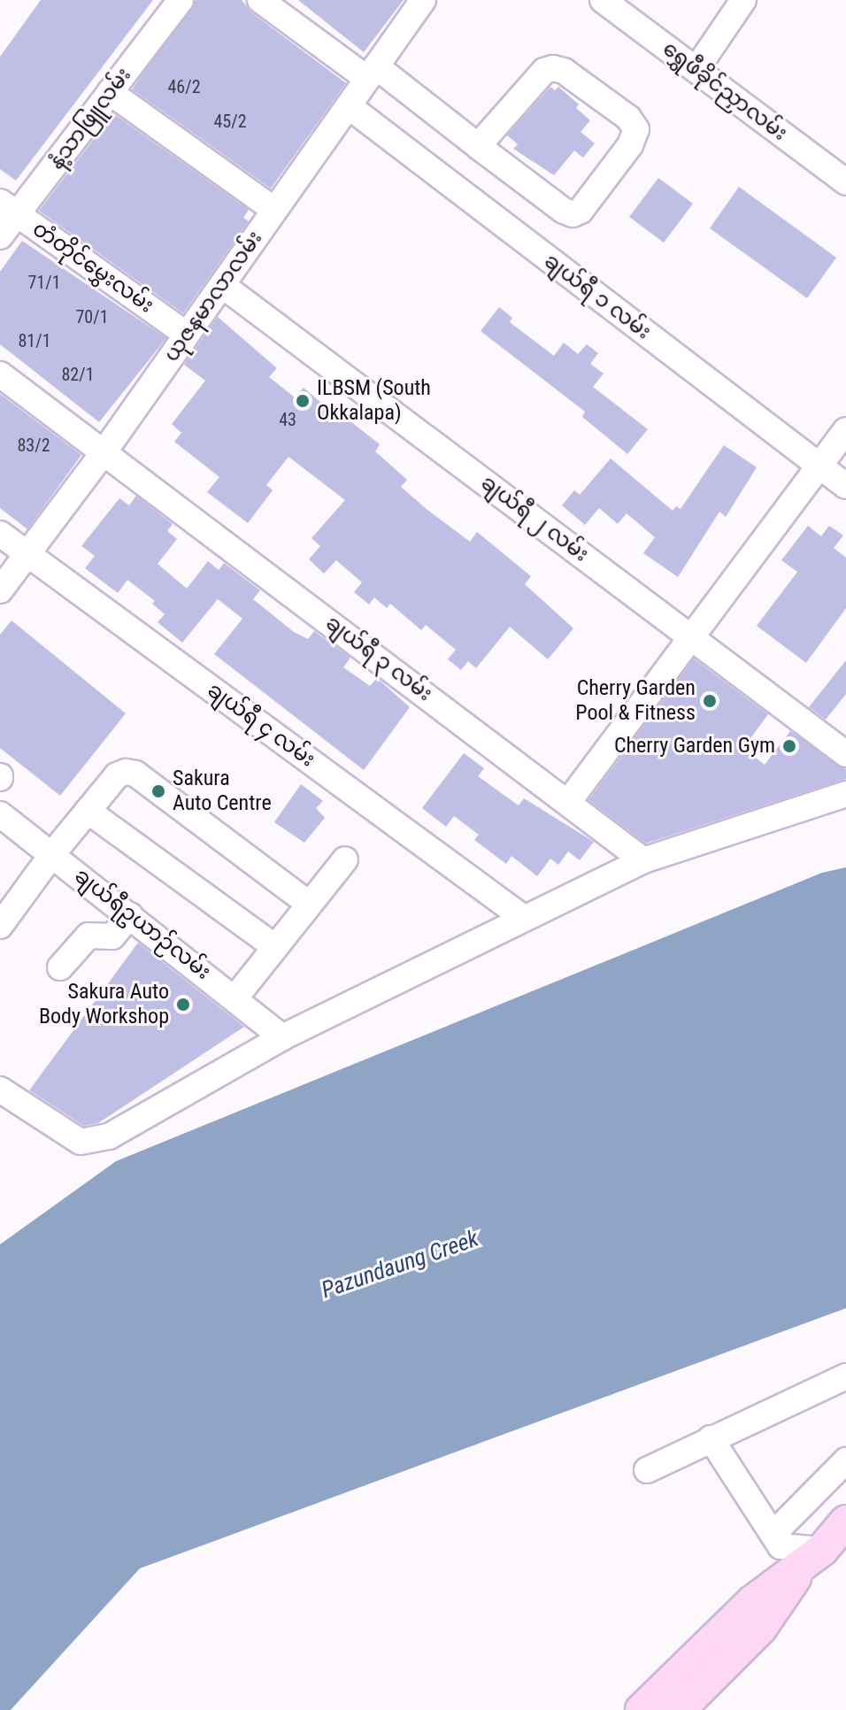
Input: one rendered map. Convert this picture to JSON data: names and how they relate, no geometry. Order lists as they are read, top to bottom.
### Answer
{
  "streets": {
    "street": [
      "ရွှေဖီခိုင်ညှာလမ်း",
      "နံ့သာဖြူလမ်း",
      "တံတိုင်မွှေးလမ်း",
      "ယုဇနမာလာလမ်း",
      "ချယ်ရီ ၁ လမ်း",
      "ချယ်ရီ ၂ လမ်း",
      "ချယ်ရီ ၃ လမ်း",
      "ချယ်ရီ ၄ လမ်း",
      "ချယ်ရီဥယာဉ်လမ်း"
    ]
  },
  "crossings": [
    ["နံ့သာဖြူလမ်း", "တံတိုင်မွှေးလမ်း"],
    ["တံတိုင်မွှေးလမ်း", "ယုဇနမာလာလမ်း"],
    ["ယုဇနမာလာလမ်း", "ချယ်ရီ ၁ လမ်း"],
    ["ယုဇနမာလာလမ်း", "ချယ်ရီ ၂ လမ်း"],
    ["ယုဇနမာလာလမ်း", "ချယ်ရီ ၃ လမ်း"],
    ["ယုဇနမာလာလမ်း", "ချယ်ရီ ၄ လမ်း"]
  ],
  "water": ["Pazundaung Creek"],
  "places": [
    "ILBSM (South Okkalapa)",
    "Cherry Garden Pool & Fitness",
    "Cherry Garden Gym",
    "Sakura Auto Centre",
    "Sakura Auto Body Workshop"
  ],
  "house_numbers": [
    "46/2",
    "45/2",
    "71/1",
    "70/1",
    "81/1",
    "82/1",
    "43",
    "83/2"
  ]
}
